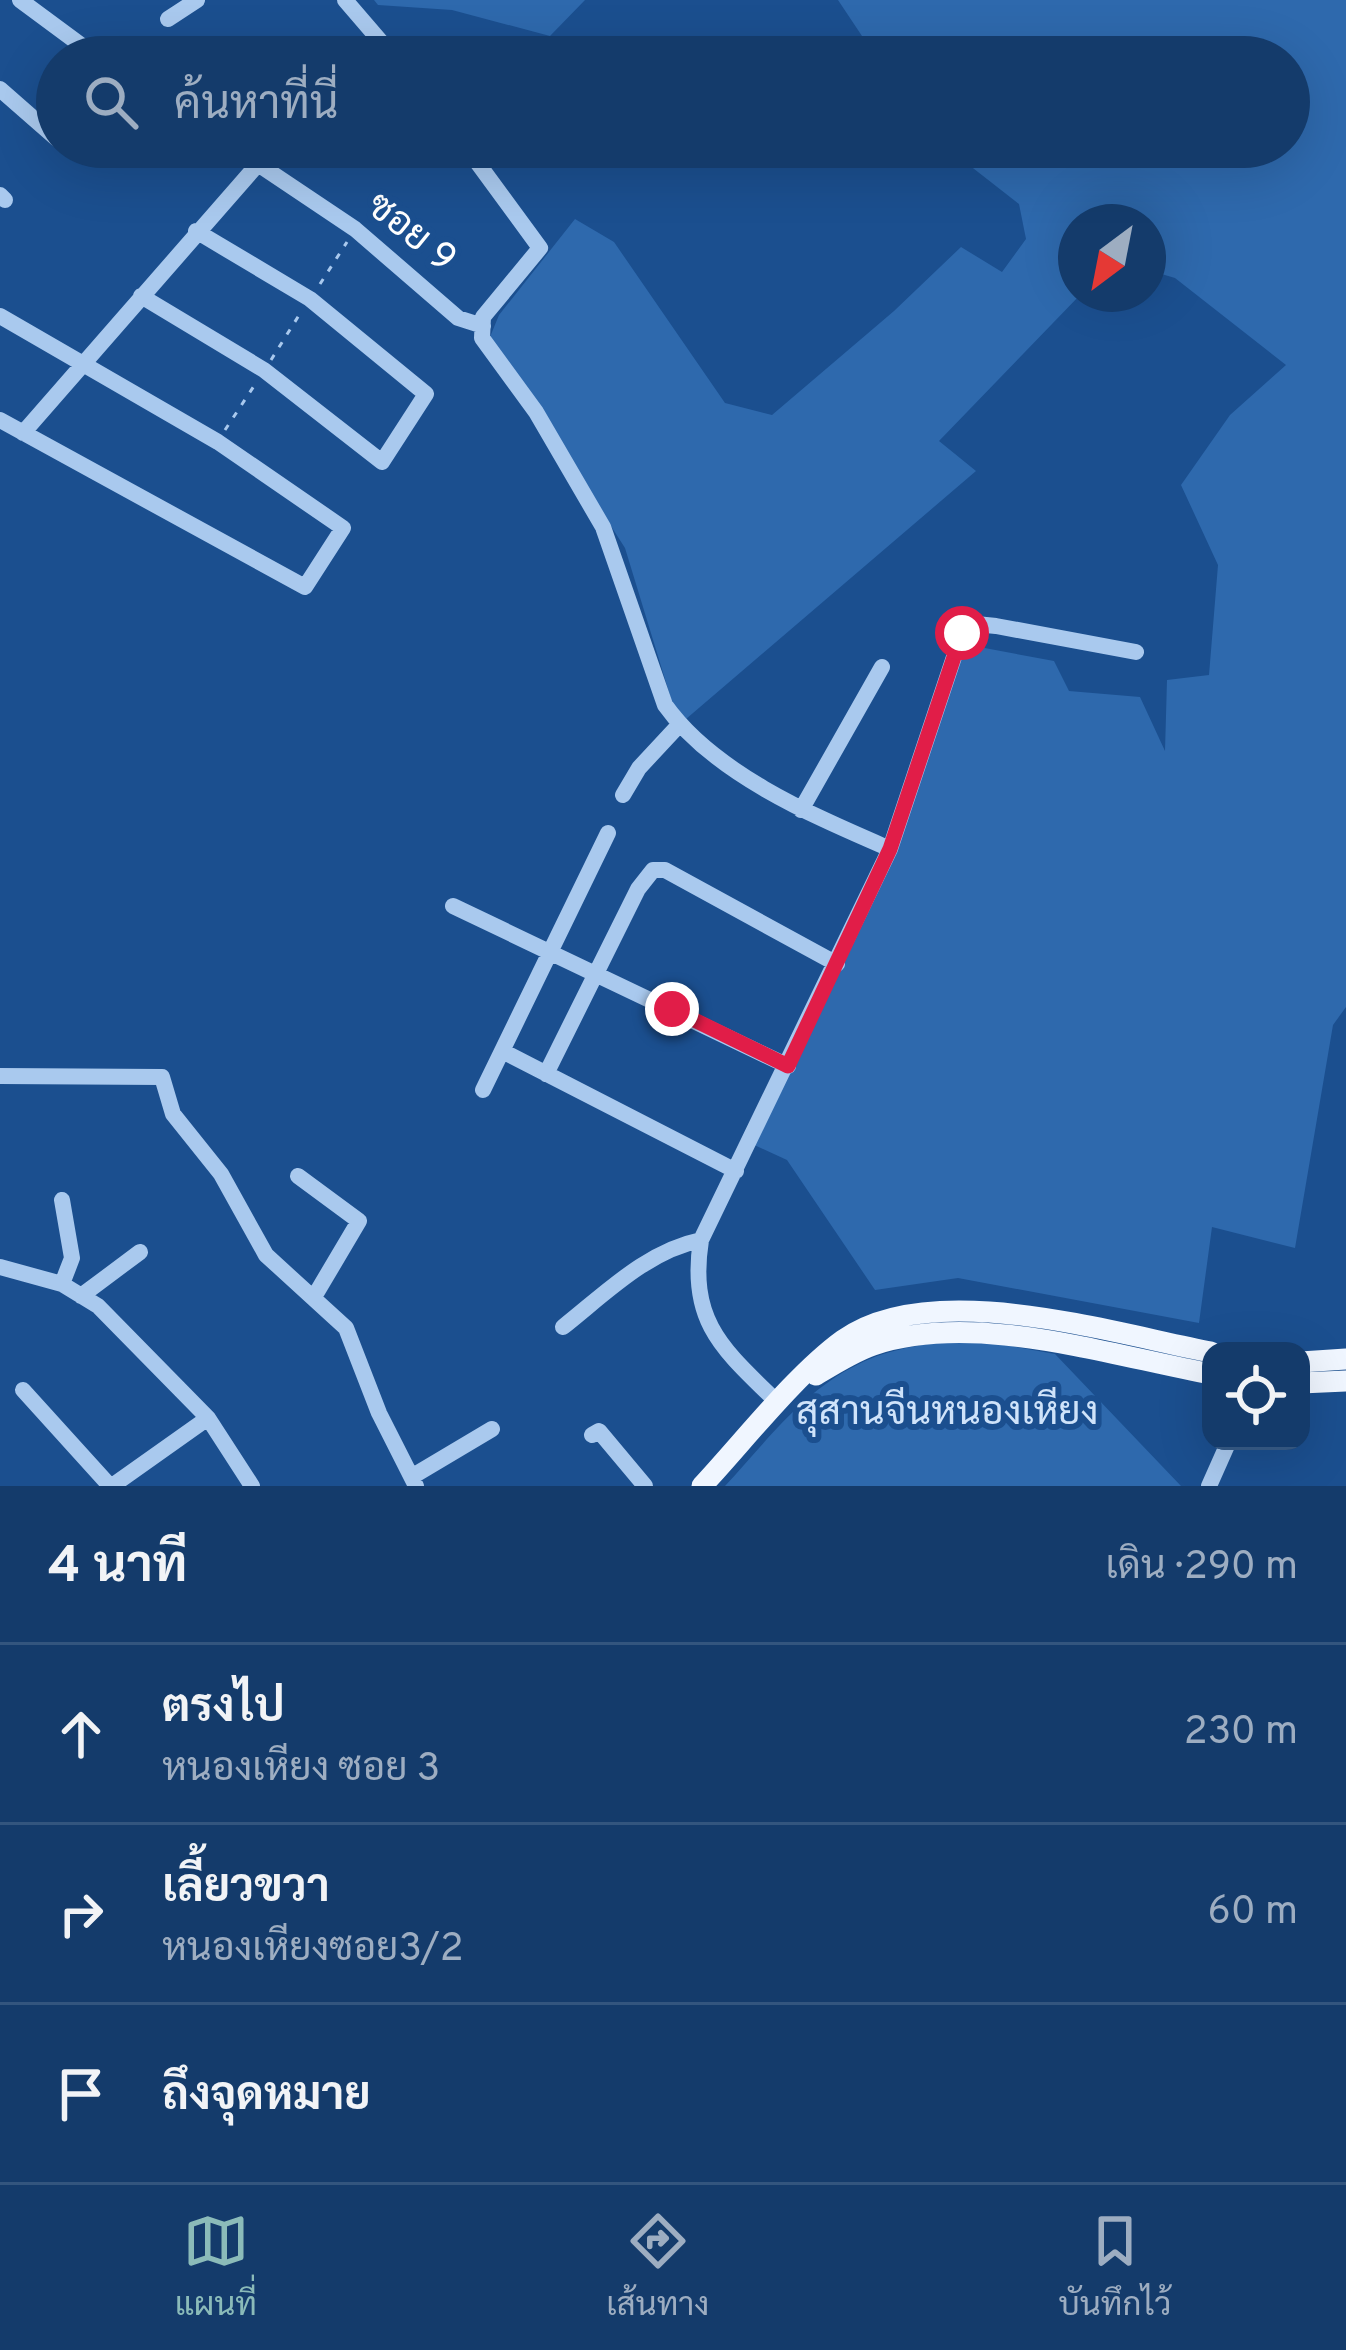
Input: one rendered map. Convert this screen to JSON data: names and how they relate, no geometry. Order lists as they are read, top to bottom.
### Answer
{
  "streets": {
    "street": ["ซอย 9"]
  },
  "parks": ["สุสานจีนหนองเหียง"],
  "north": "bottom left",
  "page": {
    "search": "ค้นหาที่นี่",
    "heading": ["4 นาที", "เดิน · 290 m"],
    "list": [
      ["ตรงไป", "หนองเหียง ซอย 3", "230 m"],
      ["เลี้ยวขวา", "หนองเหียงซอย3/2", "60 m"],
      "ถึงจุดหมาย"
    ],
    "nav": ["แผนที่", "เส้นทาง", "บันทึกไว้"]
  }
}
